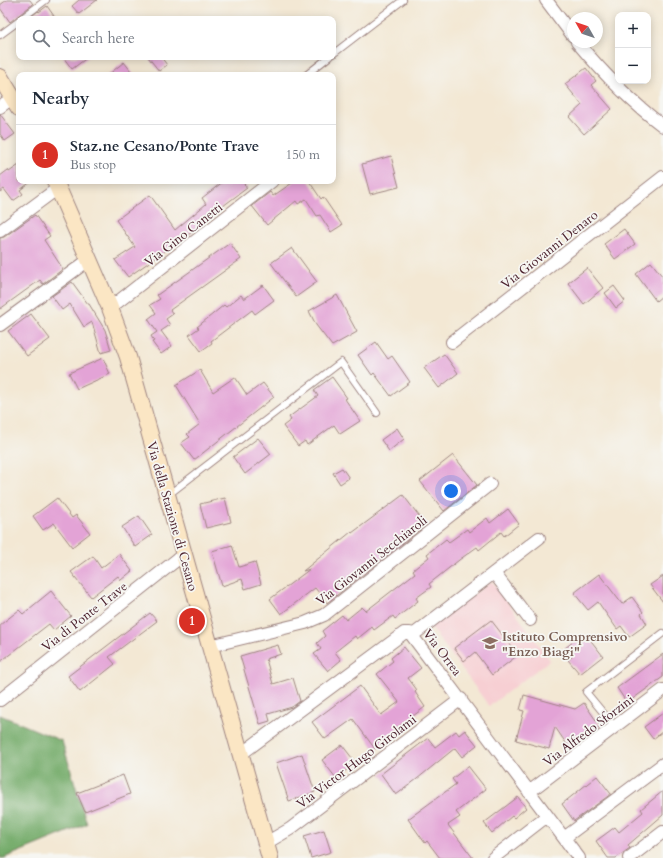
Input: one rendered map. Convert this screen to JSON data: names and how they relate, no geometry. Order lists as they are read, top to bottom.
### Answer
{
  "streets": {
    "street": [
      "Via Gino Canetti",
      "Via Giovanni Denaro",
      "Via della Stazione di Cesano",
      "Via Giovanni Secchiaroli",
      "Via di Ponte Trave",
      "Via Orrea",
      "Via Alfredo Sforzini",
      "Via Victor Hugo Girolami"
    ]
  },
  "crossings": [
    ["Via Gino Canetti", "Via della Stazione di Cesano"],
    ["Via della Stazione di Cesano", "Via Giovanni Secchiaroli"],
    ["Via della Stazione di Cesano", "Via di Ponte Trave"],
    ["Via della Stazione di Cesano", "Via Orrea"],
    ["Via della Stazione di Cesano", "Via Victor Hugo Girolami"],
    ["Via Orrea", "Via Alfredo Sforzini"],
    ["Via Orrea", "Via Victor Hugo Girolami"]
  ],
  "places": {
    "school or university": ["Istituto Comprensivo \"Enzo Biagi\""]
  },
  "north": "top left",
  "page": {
    "map_buttons": ["+", "−"],
    "search": "Search here",
    "heading": "Nearby",
    "list": [
      {
        "mark": "1",
        "name": "Staz.ne Cesano/Ponte Trave",
        "note": "Bus stop",
        "value": "150 m"
      }
    ],
    "pins": "1"
  }
}
